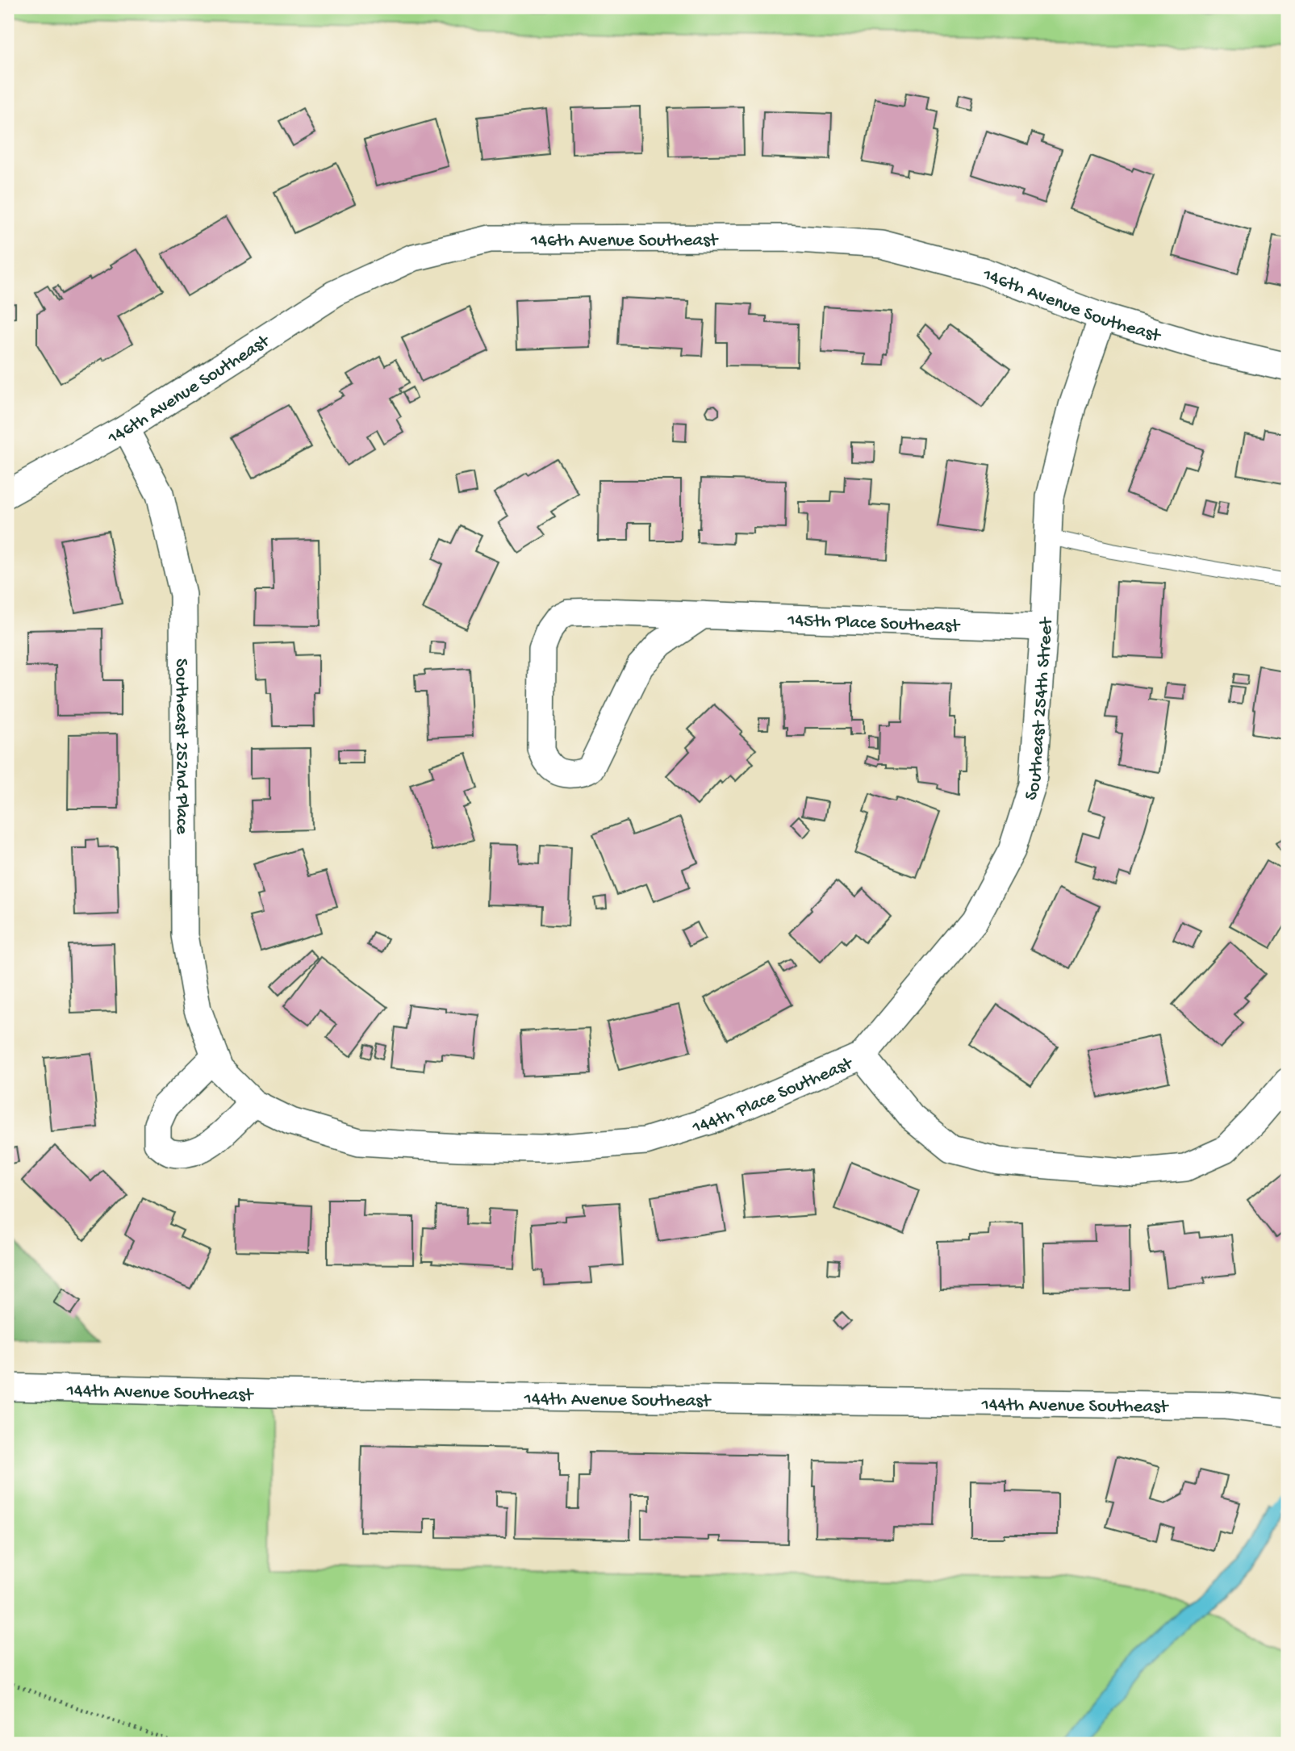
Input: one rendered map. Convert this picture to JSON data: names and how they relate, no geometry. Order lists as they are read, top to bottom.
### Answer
{
  "streets": {
    "street": [
      "146th Avenue Southeast",
      "145th Place Southeast",
      "Southeast 254th Street",
      "Southeast 252nd Place",
      "144th Place Southeast",
      "144th Avenue Southeast"
    ]
  },
  "crossings": [
    ["146th Avenue Southeast", "Southeast 254th Street"],
    ["146th Avenue Southeast", "Southeast 252nd Place"],
    ["145th Place Southeast", "Southeast 254th Street"],
    ["Southeast 254th Street", "144th Place Southeast"],
    ["Southeast 252nd Place", "144th Place Southeast"]
  ]
}
